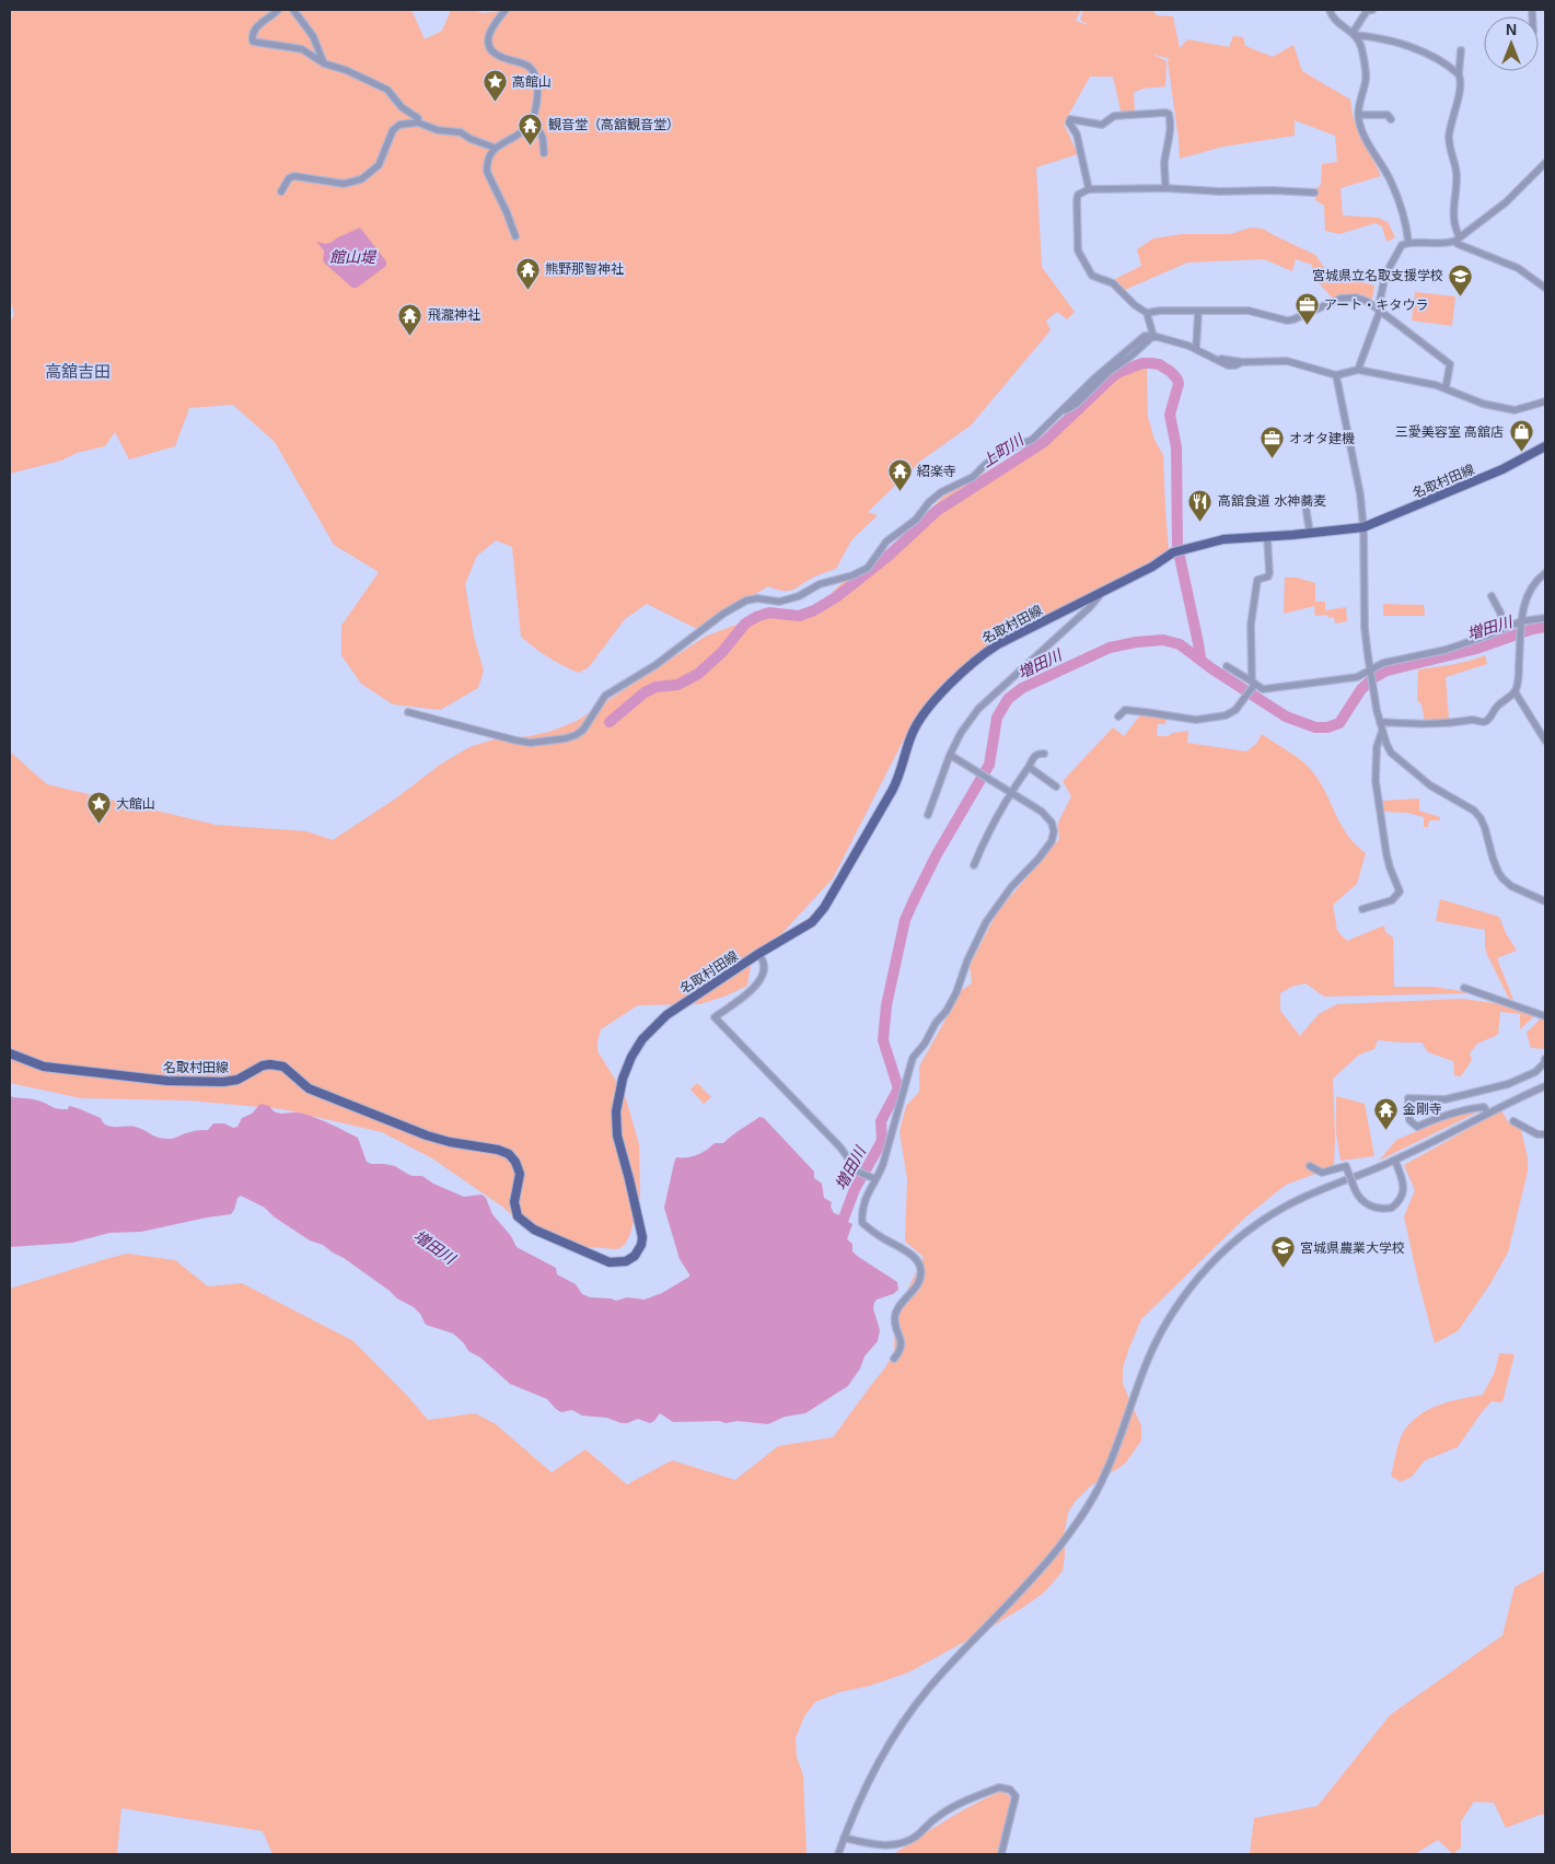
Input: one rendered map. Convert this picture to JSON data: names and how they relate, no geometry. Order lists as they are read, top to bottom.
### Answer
{
  "streets": {
    "main road": ["名取村田線"]
  },
  "districts": ["高舘吉田"],
  "water": ["館山堤", "上町川", "増田川"],
  "places": {
    "place": ["高館山", "大館山"],
    "temple": [
      "観音堂（高舘観音堂）",
      "熊野那智神社",
      "飛瀧神社",
      "紹楽寺",
      "金剛寺"
    ],
    "school or university": ["宮城県立名取支援学校", "宮城県農業大学校"],
    "office": ["アート・キタウラ", "オオタ建機"],
    "shop": ["三愛美容室 高舘店"],
    "restaurant": ["高舘食道 水神蕎麦"]
  },
  "north": "top"
}
